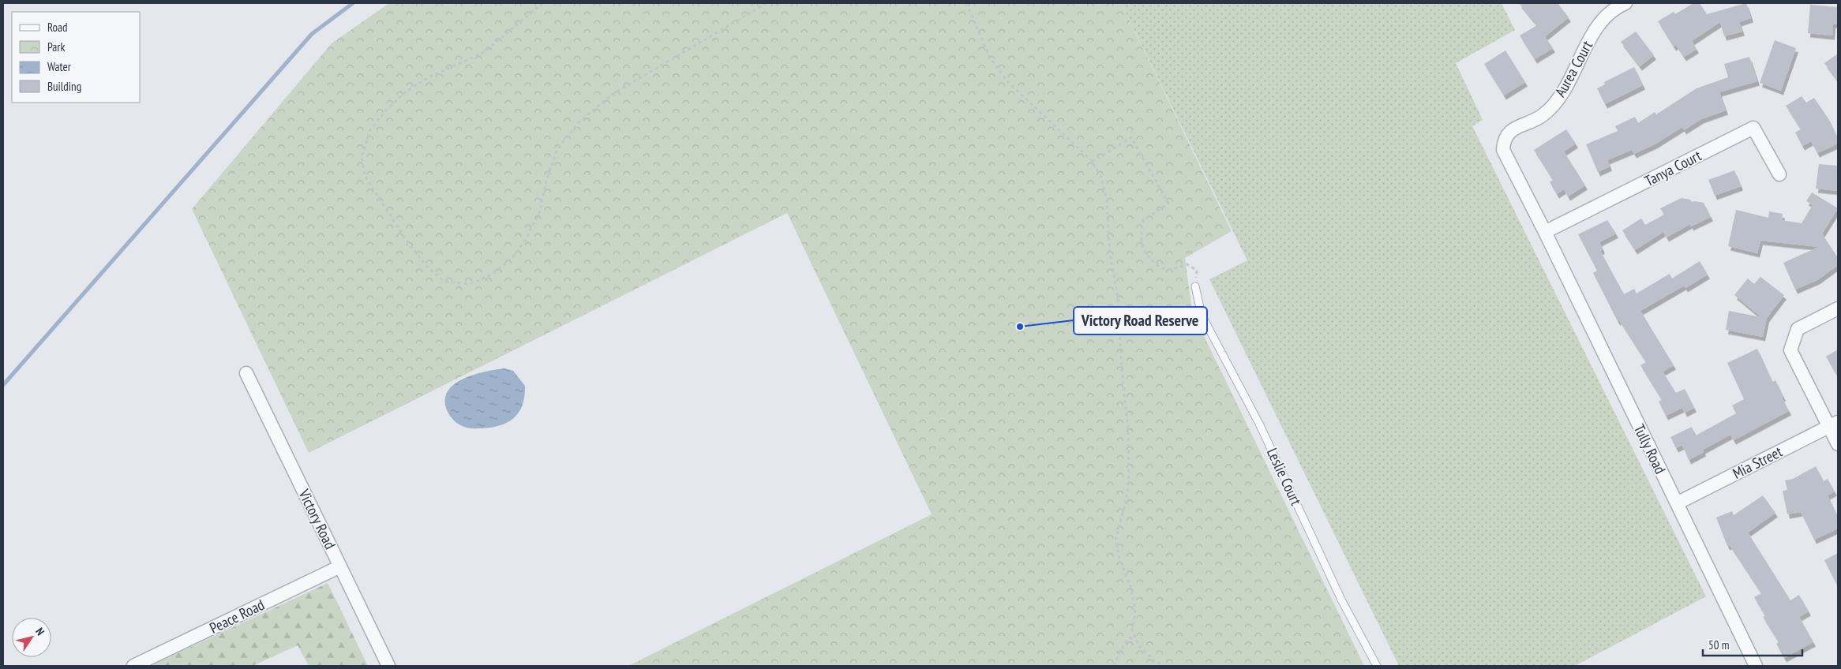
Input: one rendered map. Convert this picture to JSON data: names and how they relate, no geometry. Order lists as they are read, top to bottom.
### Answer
{
  "streets": {
    "street": [
      "Aurea Court",
      "Tanya Court",
      "Tully Road",
      "Mia Street",
      "Victory Road",
      "Peace Road"
    ],
    "lane": ["Leslie Court"]
  },
  "crossings": [
    ["Aurea Court", "Tanya Court"],
    ["Aurea Court", "Tully Road"],
    ["Tanya Court", "Tully Road"],
    ["Tully Road", "Mia Street"],
    ["Victory Road", "Peace Road"]
  ],
  "places": ["Victory Road Reserve"],
  "legend": [
    "Road",
    "Park",
    "Water",
    "Building"
  ],
  "scale_bar": "50 m",
  "north": "top right"
}
